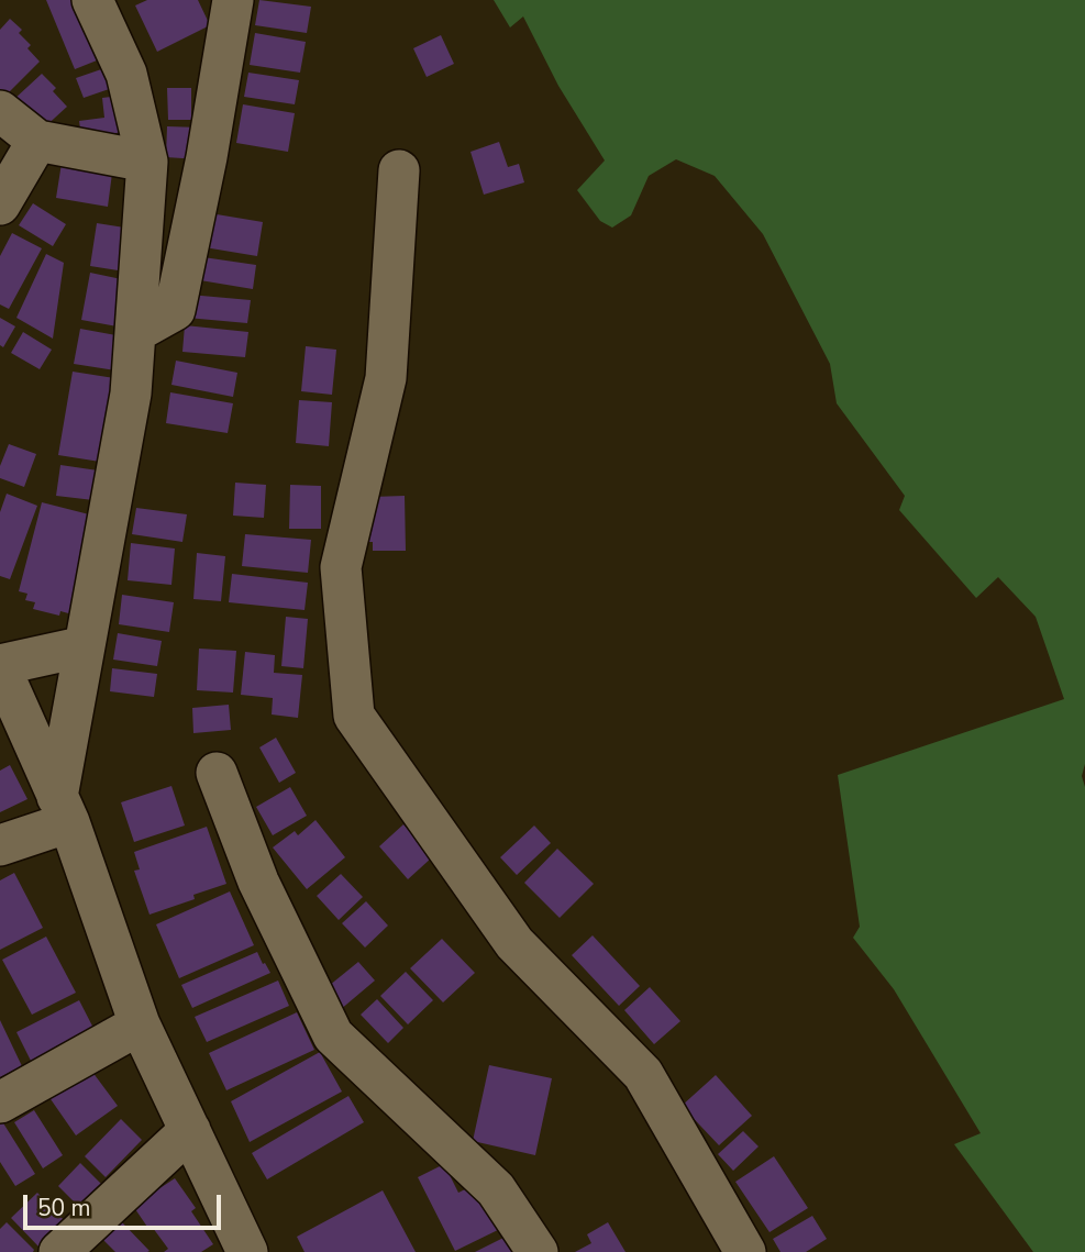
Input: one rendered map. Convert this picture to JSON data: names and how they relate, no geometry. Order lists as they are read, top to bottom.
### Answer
{
  "scale_bar": "50 m"
}
